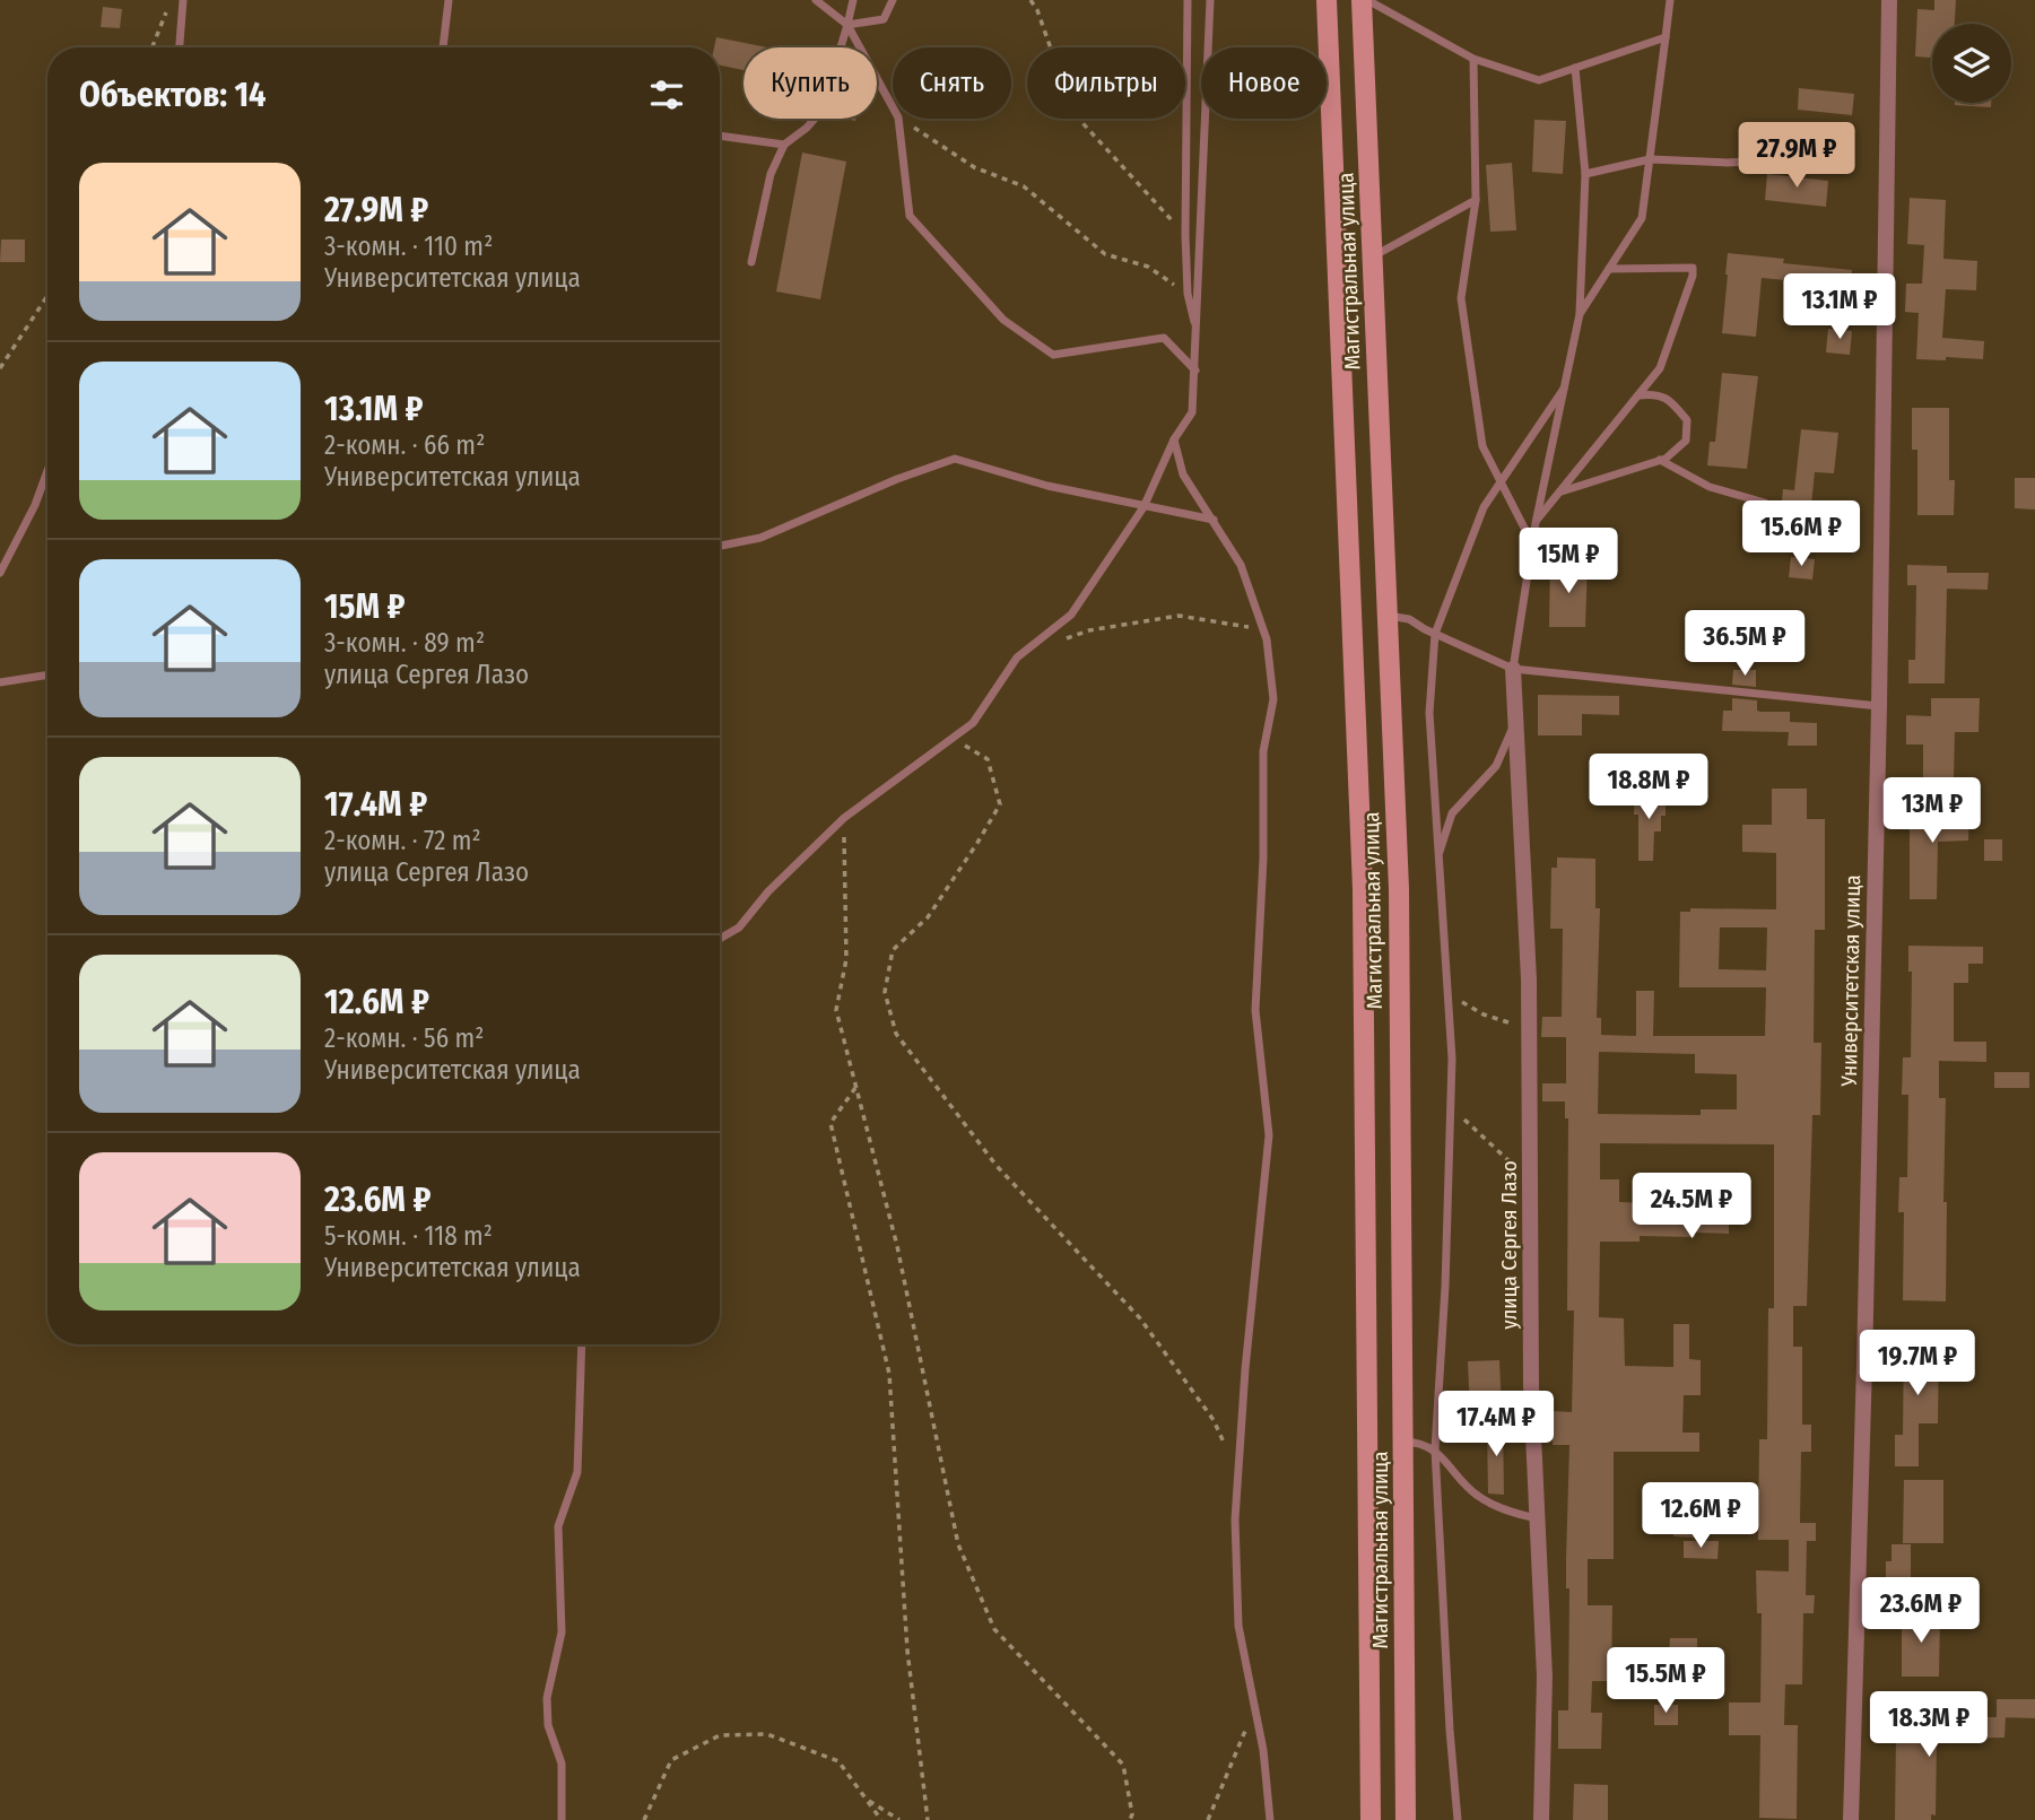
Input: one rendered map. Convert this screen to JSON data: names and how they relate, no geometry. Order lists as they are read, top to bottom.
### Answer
{
  "streets": {
    "main road": ["Магистральная улица"],
    "street": ["Университетская улица", "улица Сергея Лазо"]
  },
  "page": {
    "chip": [
      "Купить",
      "Снять",
      "Фильтры",
      "Новое"
    ],
    "heading": "Объектов: 14",
    "price": [
      "27.9M ₽",
      "13.1M ₽",
      "15.6M ₽",
      "15M ₽",
      "36.5M ₽",
      "18.8M ₽",
      "13M ₽",
      "24.5M ₽",
      "19.7M ₽",
      "17.4M ₽",
      "12.6M ₽",
      "23.6M ₽",
      "15.5M ₽",
      "18.3M ₽"
    ],
    "list": [
      {
        "name": "27.9M ₽",
        "note": "3-комн. · 110 m² · Университетская улица"
      },
      {
        "name": "13.1M ₽",
        "note": "2-комн. · 66 m² · Университетская улица"
      },
      {
        "name": "15M ₽",
        "note": "3-комн. · 89 m² · улица Сергея Лазо"
      },
      {
        "name": "17.4M ₽",
        "note": "2-комн. · 72 m² · улица Сергея Лазо"
      },
      {
        "name": "12.6M ₽",
        "note": "2-комн. · 56 m² · Университетская улица"
      },
      {
        "name": "23.6M ₽",
        "note": "5-комн. · 118 m² · Университетская улица"
      }
    ]
  }
}
